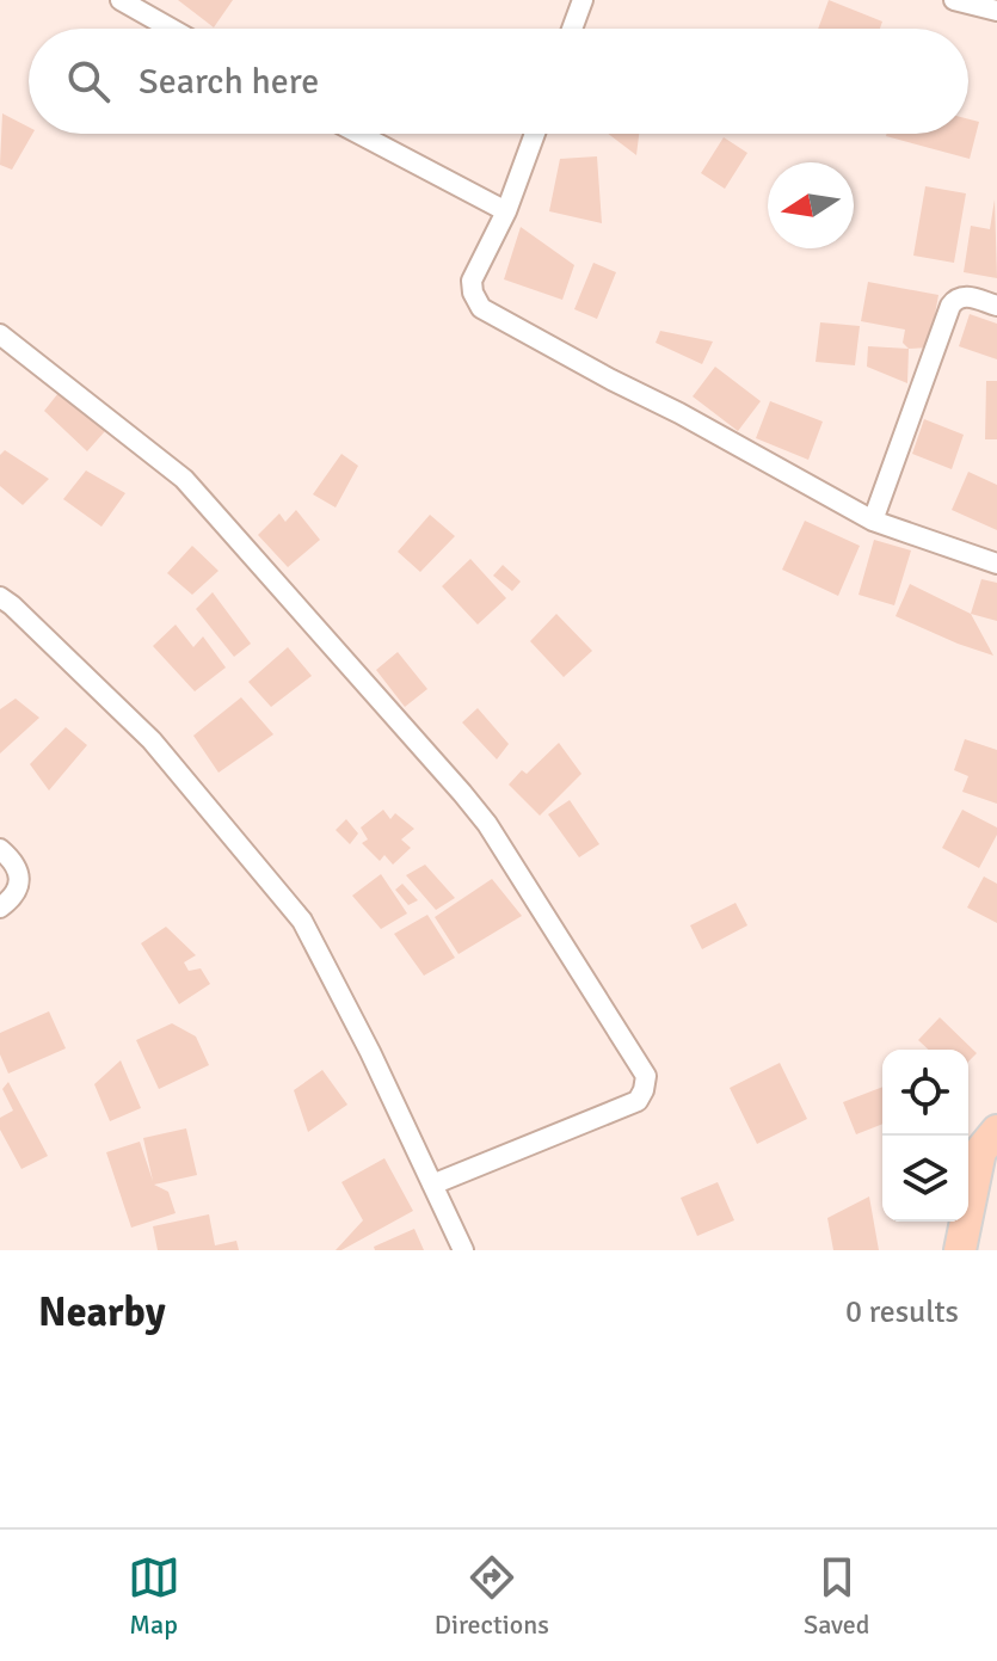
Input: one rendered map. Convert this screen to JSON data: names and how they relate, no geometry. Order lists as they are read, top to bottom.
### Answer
{
  "north": "left",
  "page": {
    "search": "Search here",
    "heading": ["Nearby", "0 results"],
    "nav": ["Map", "Directions", "Saved"]
  }
}
